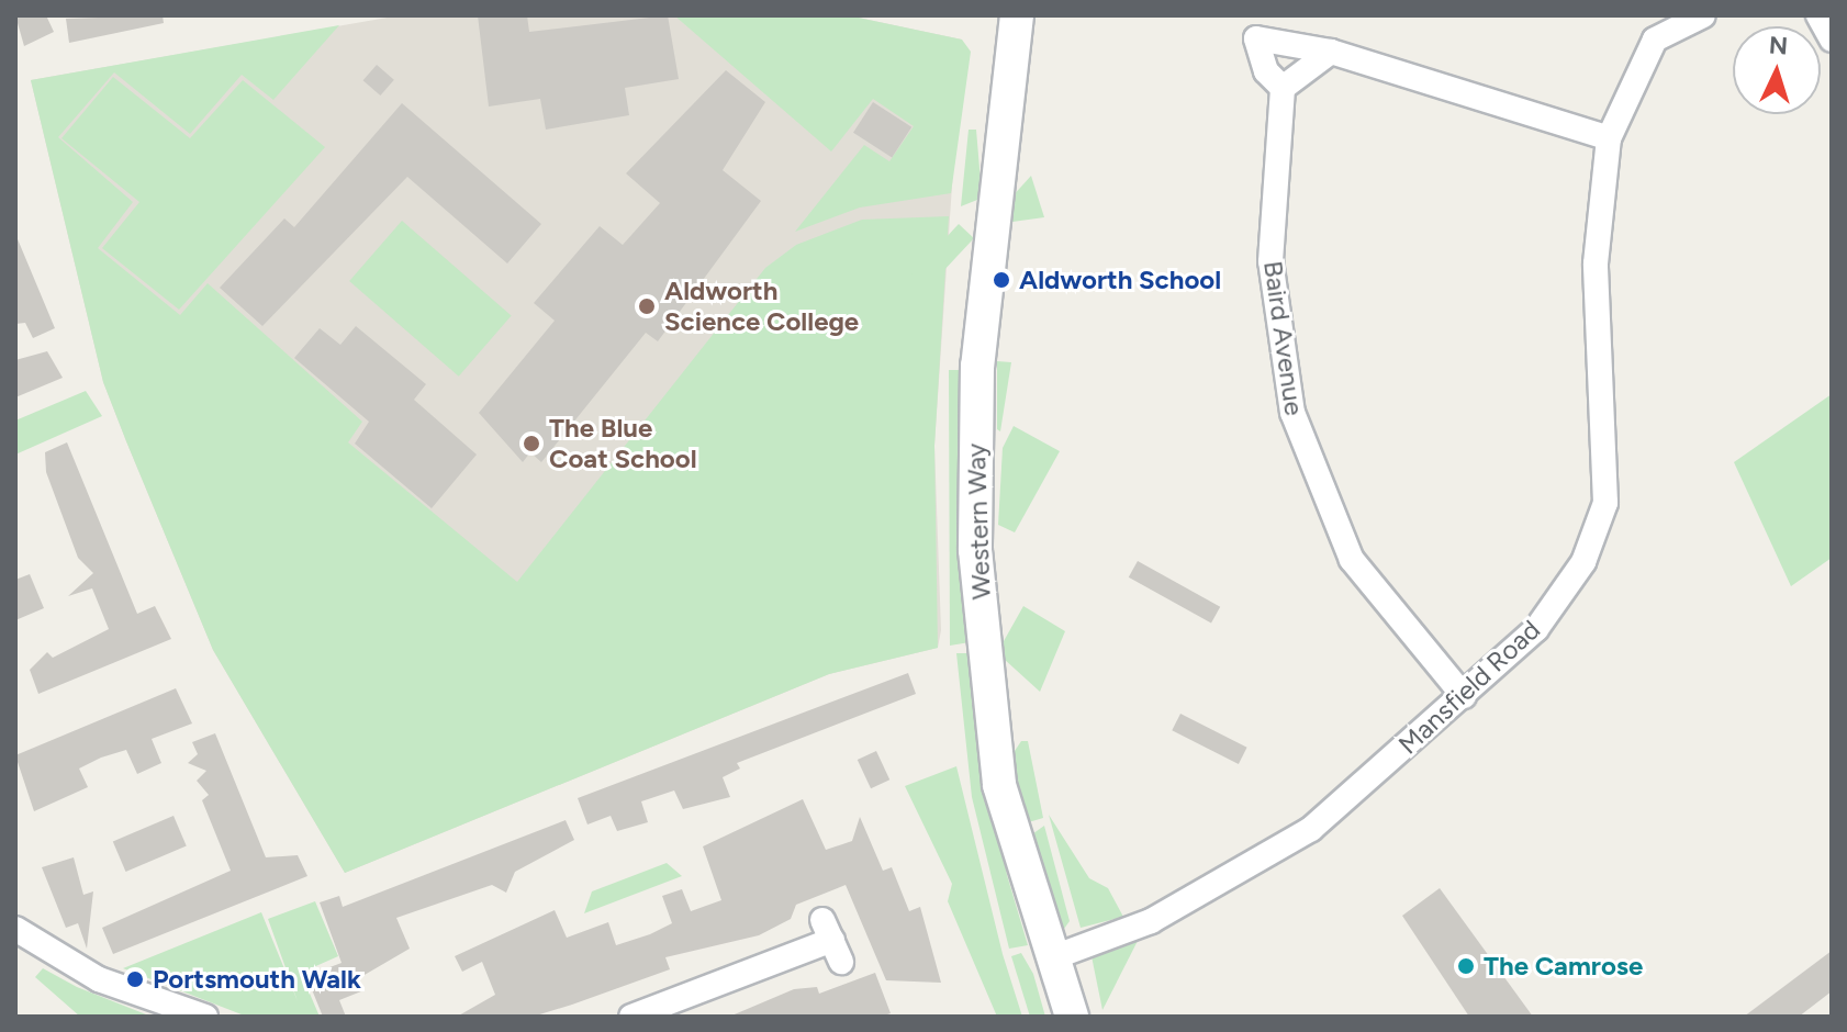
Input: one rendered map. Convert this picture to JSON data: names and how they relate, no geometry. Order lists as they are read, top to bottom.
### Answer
{
  "streets": {
    "street": ["Baird Avenue", "Western Way", "Mansfield Road"]
  },
  "crossings": [
    ["Baird Avenue", "Mansfield Road"],
    ["Western Way", "Mansfield Road"]
  ],
  "places": [
    "Aldworth School",
    "Aldworth Science College",
    "The Blue Coat School",
    "The Camrose",
    "Portsmouth Walk"
  ],
  "north": "top"
}
